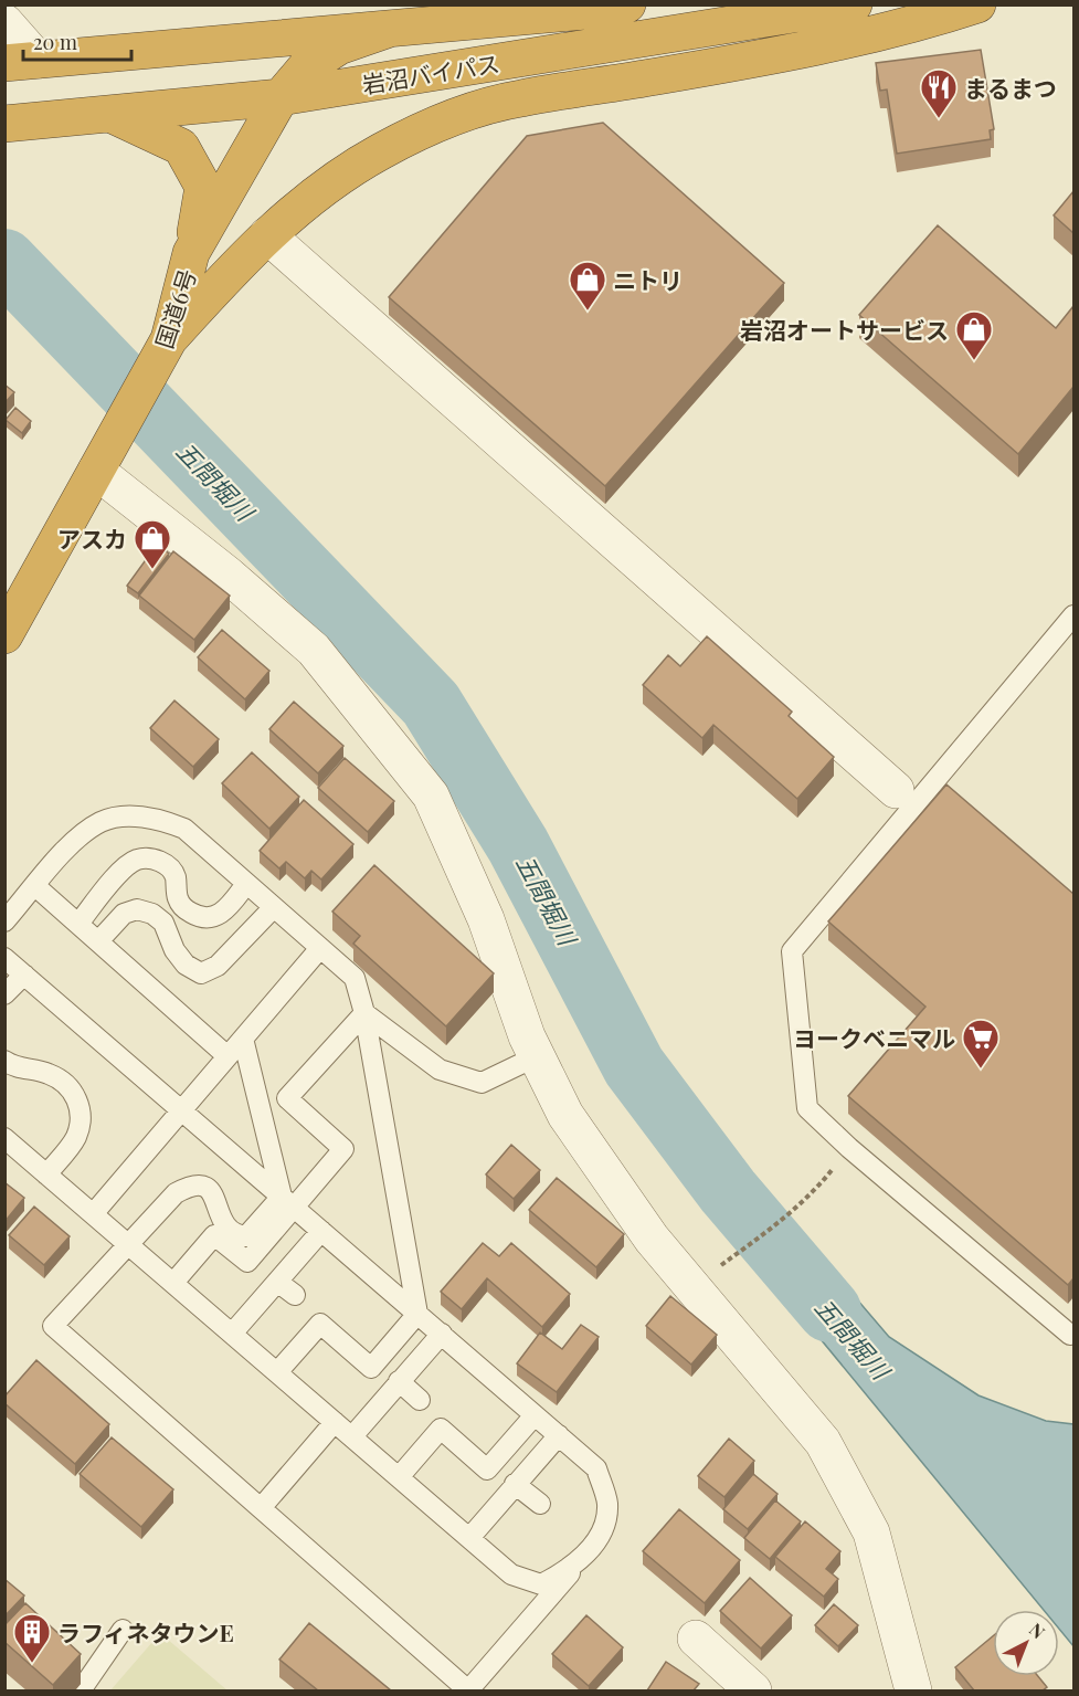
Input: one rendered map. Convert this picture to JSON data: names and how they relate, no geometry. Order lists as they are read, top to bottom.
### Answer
{
  "streets": {
    "highway": ["岩沼バイパス", "国道6号"]
  },
  "crossings": [
    ["岩沼バイパス", "国道6号"]
  ],
  "water": ["五間堀川"],
  "places": {
    "restaurant": ["まるまつ"],
    "shop": ["ニトリ", "岩沼オートサービス", "アスカ"],
    "supermarket": ["ヨークベニマル"],
    "building": ["ラフィネタウンE"]
  },
  "scale_bar": "20 m",
  "north": "top right"
}
